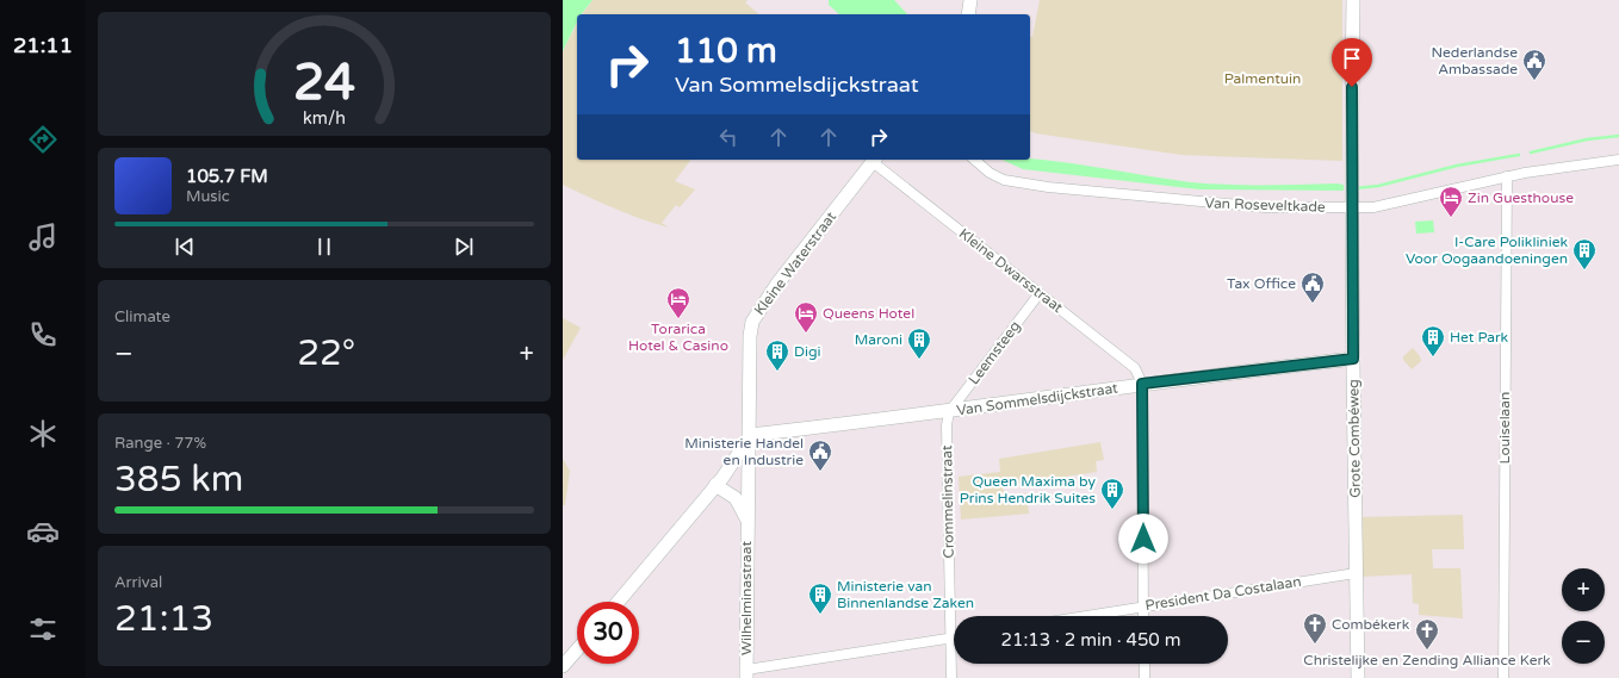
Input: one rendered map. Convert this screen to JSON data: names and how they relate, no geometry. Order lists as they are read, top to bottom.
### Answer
{
  "streets": {
    "street": [
      "Van Roseveltkade",
      "Kleine Waterstraat",
      "Kleine Dwarsstraat",
      "Leemsteeg",
      "Van Sommelsdijckstraat",
      "Louiselaan",
      "Grote Combéweg",
      "Crommelinstraat",
      "President Da Costalaan",
      "Wilhelminastraat"
    ]
  },
  "crossings": [
    ["Van Roseveltkade", "Louiselaan"],
    ["Van Roseveltkade", "Grote Combéweg"],
    ["Kleine Waterstraat", "Kleine Dwarsstraat"],
    ["Kleine Waterstraat", "Van Sommelsdijckstraat"],
    ["Kleine Waterstraat", "Wilhelminastraat"],
    ["Kleine Dwarsstraat", "Leemsteeg"],
    ["Kleine Dwarsstraat", "Van Sommelsdijckstraat"],
    ["Leemsteeg", "Van Sommelsdijckstraat"],
    ["Leemsteeg", "Crommelinstraat"],
    ["Van Sommelsdijckstraat", "Grote Combéweg"],
    ["Van Sommelsdijckstraat", "Crommelinstraat"],
    ["Grote Combéweg", "President Da Costalaan"]
  ],
  "parks": ["Palmentuin"],
  "places": {
    "public building": ["Nederlandse Ambassade", "Tax Office", "Ministerie Handel en Industrie"],
    "hotel": ["Zin Guesthouse", "Torarica Hotel & Casino", "Queens Hotel"],
    "building": [
      "I-Care Polikliniek Voor Oogaandoeningen",
      "Het Park",
      "Maroni",
      "Digi",
      "Queen Maxima by Prins Hendrik Suites",
      "Ministerie van Binnenlandse Zaken"
    ],
    "church": ["Combékerk", "Christelijke en Zending Alliance Kerk"]
  },
  "page": {
    "tabs": "21:11",
    "turn": ["110 m", "Van Sommelsdijckstraat"],
    "song": ["105.7 FM", "Music"],
    "tile": [
      "Climate",
      ["Range · 77%", "385 km"],
      ["Arrival", "21:13"]
    ],
    "heat": ["−", "22°", "+"],
    "map_buttons": ["+", "−"],
    "limit": "30",
    "trip": "21:13 · 2 min · 450 m",
    "gauge": ["24", "km/h"]
  }
}
